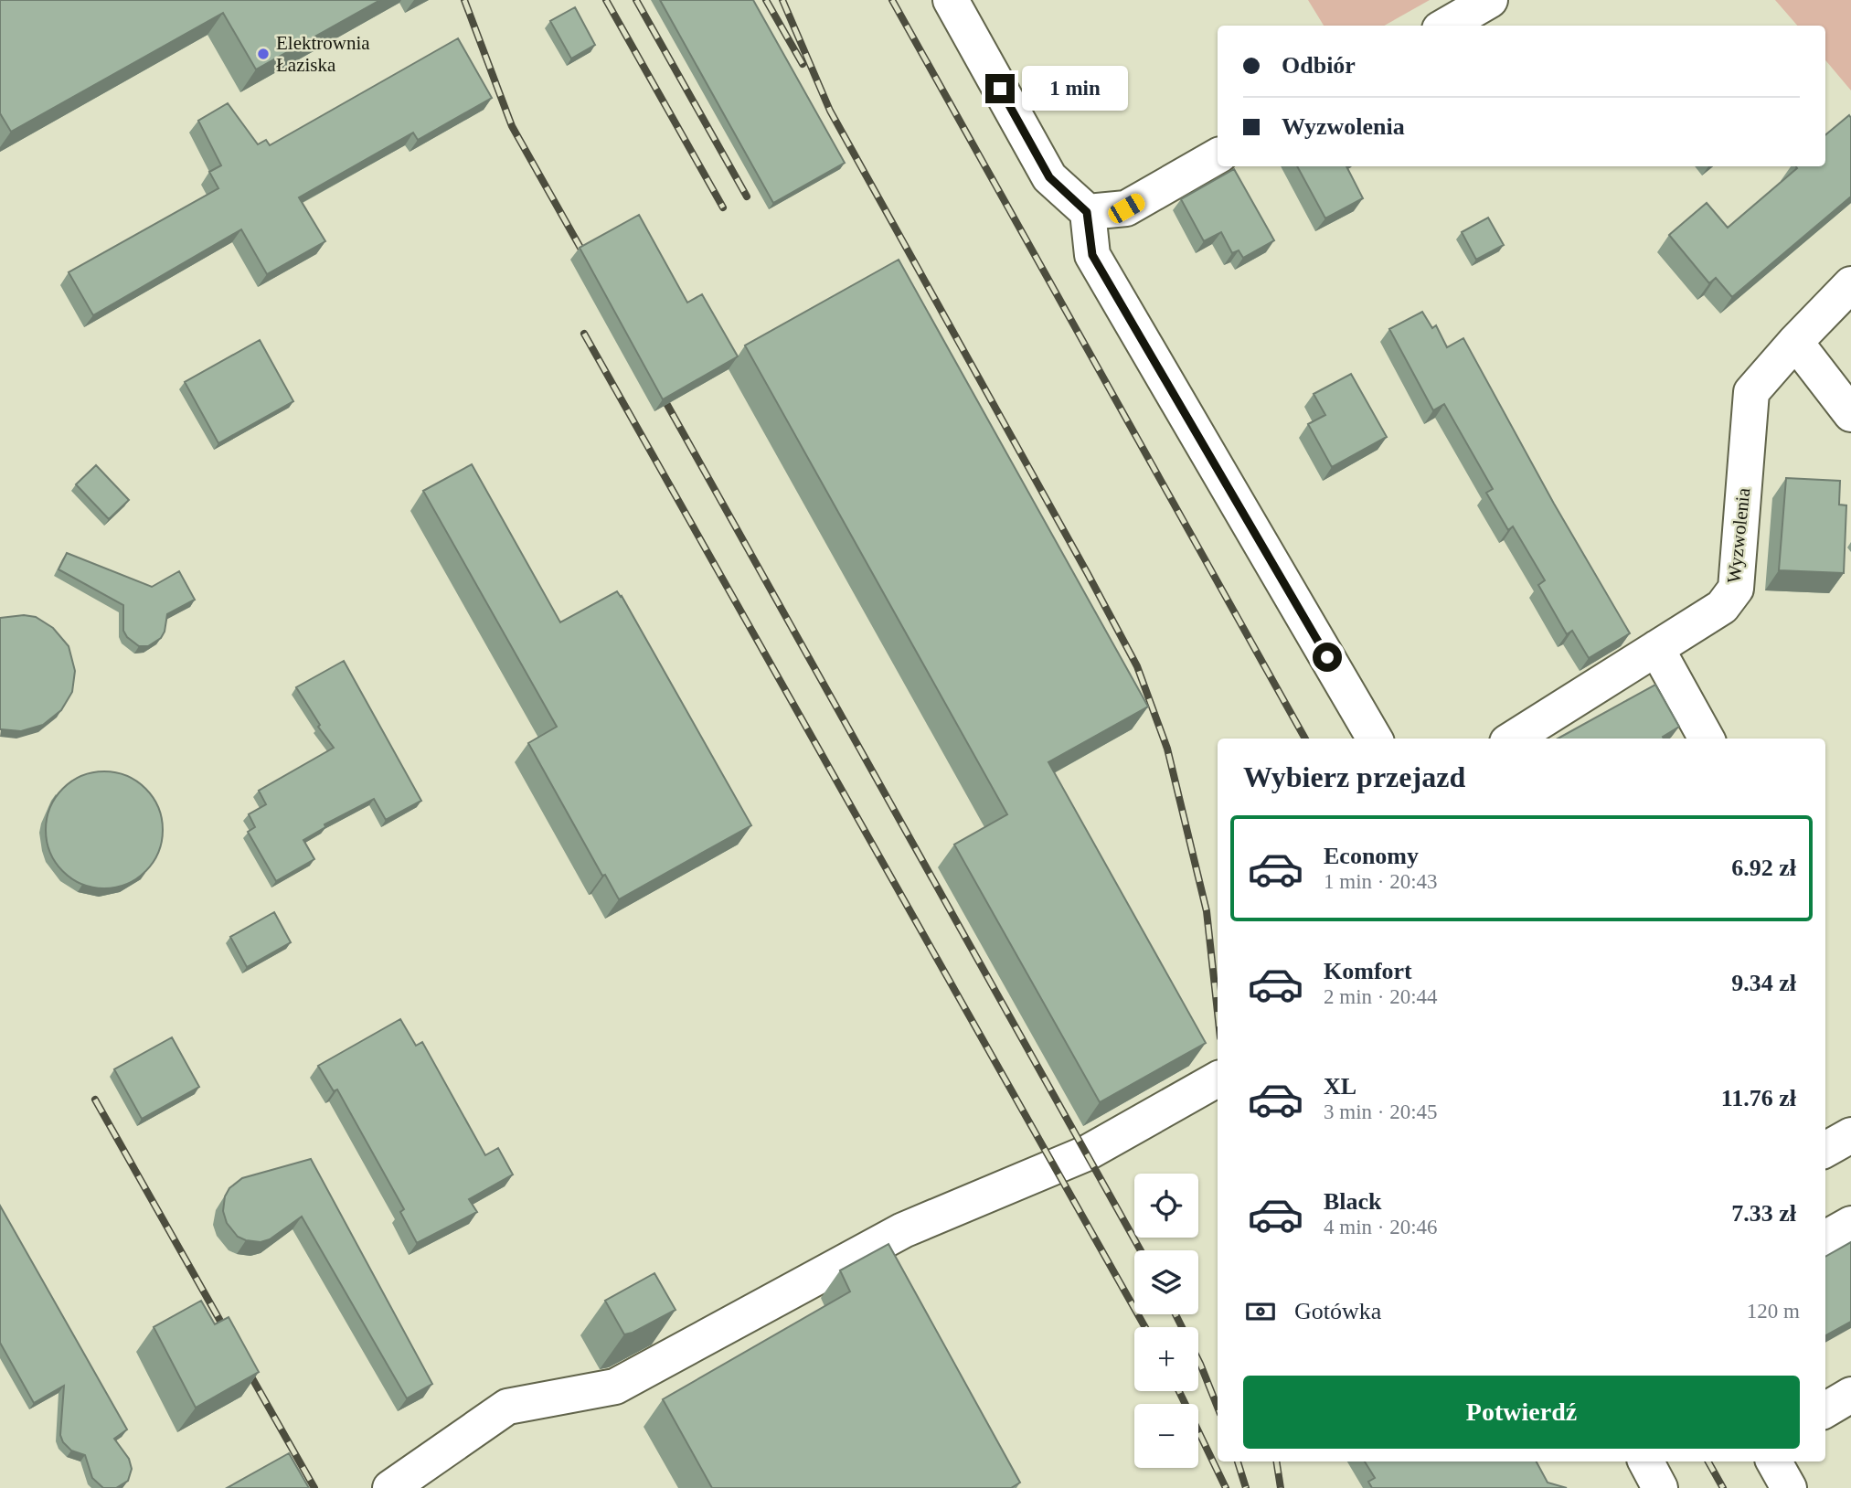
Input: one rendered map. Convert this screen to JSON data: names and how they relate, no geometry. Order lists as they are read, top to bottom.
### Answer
{
  "streets": {
    "street": ["Wyzwolenia"]
  },
  "places": ["Elektrownia Łaziska"],
  "page": {
    "banner": ["Odbiór", "Wyzwolenia"],
    "bubble": "1 min",
    "heading": "Wybierz przejazd",
    "list": [
      {
        "name": "Economy",
        "note": "1 min · 20:43",
        "value": "6.92 zł"
      },
      {
        "name": "Komfort",
        "note": "2 min · 20:44",
        "value": "9.34 zł"
      },
      {
        "name": "XL",
        "note": "3 min · 20:45",
        "value": "11.76 zł"
      },
      {
        "name": "Black",
        "note": "4 min · 20:46",
        "value": "7.33 zł"
      }
    ],
    "map_buttons": ["+", "−"],
    "pay": ["Gotówka", "120 m"],
    "buttons": "Potwierdź"
  }
}
